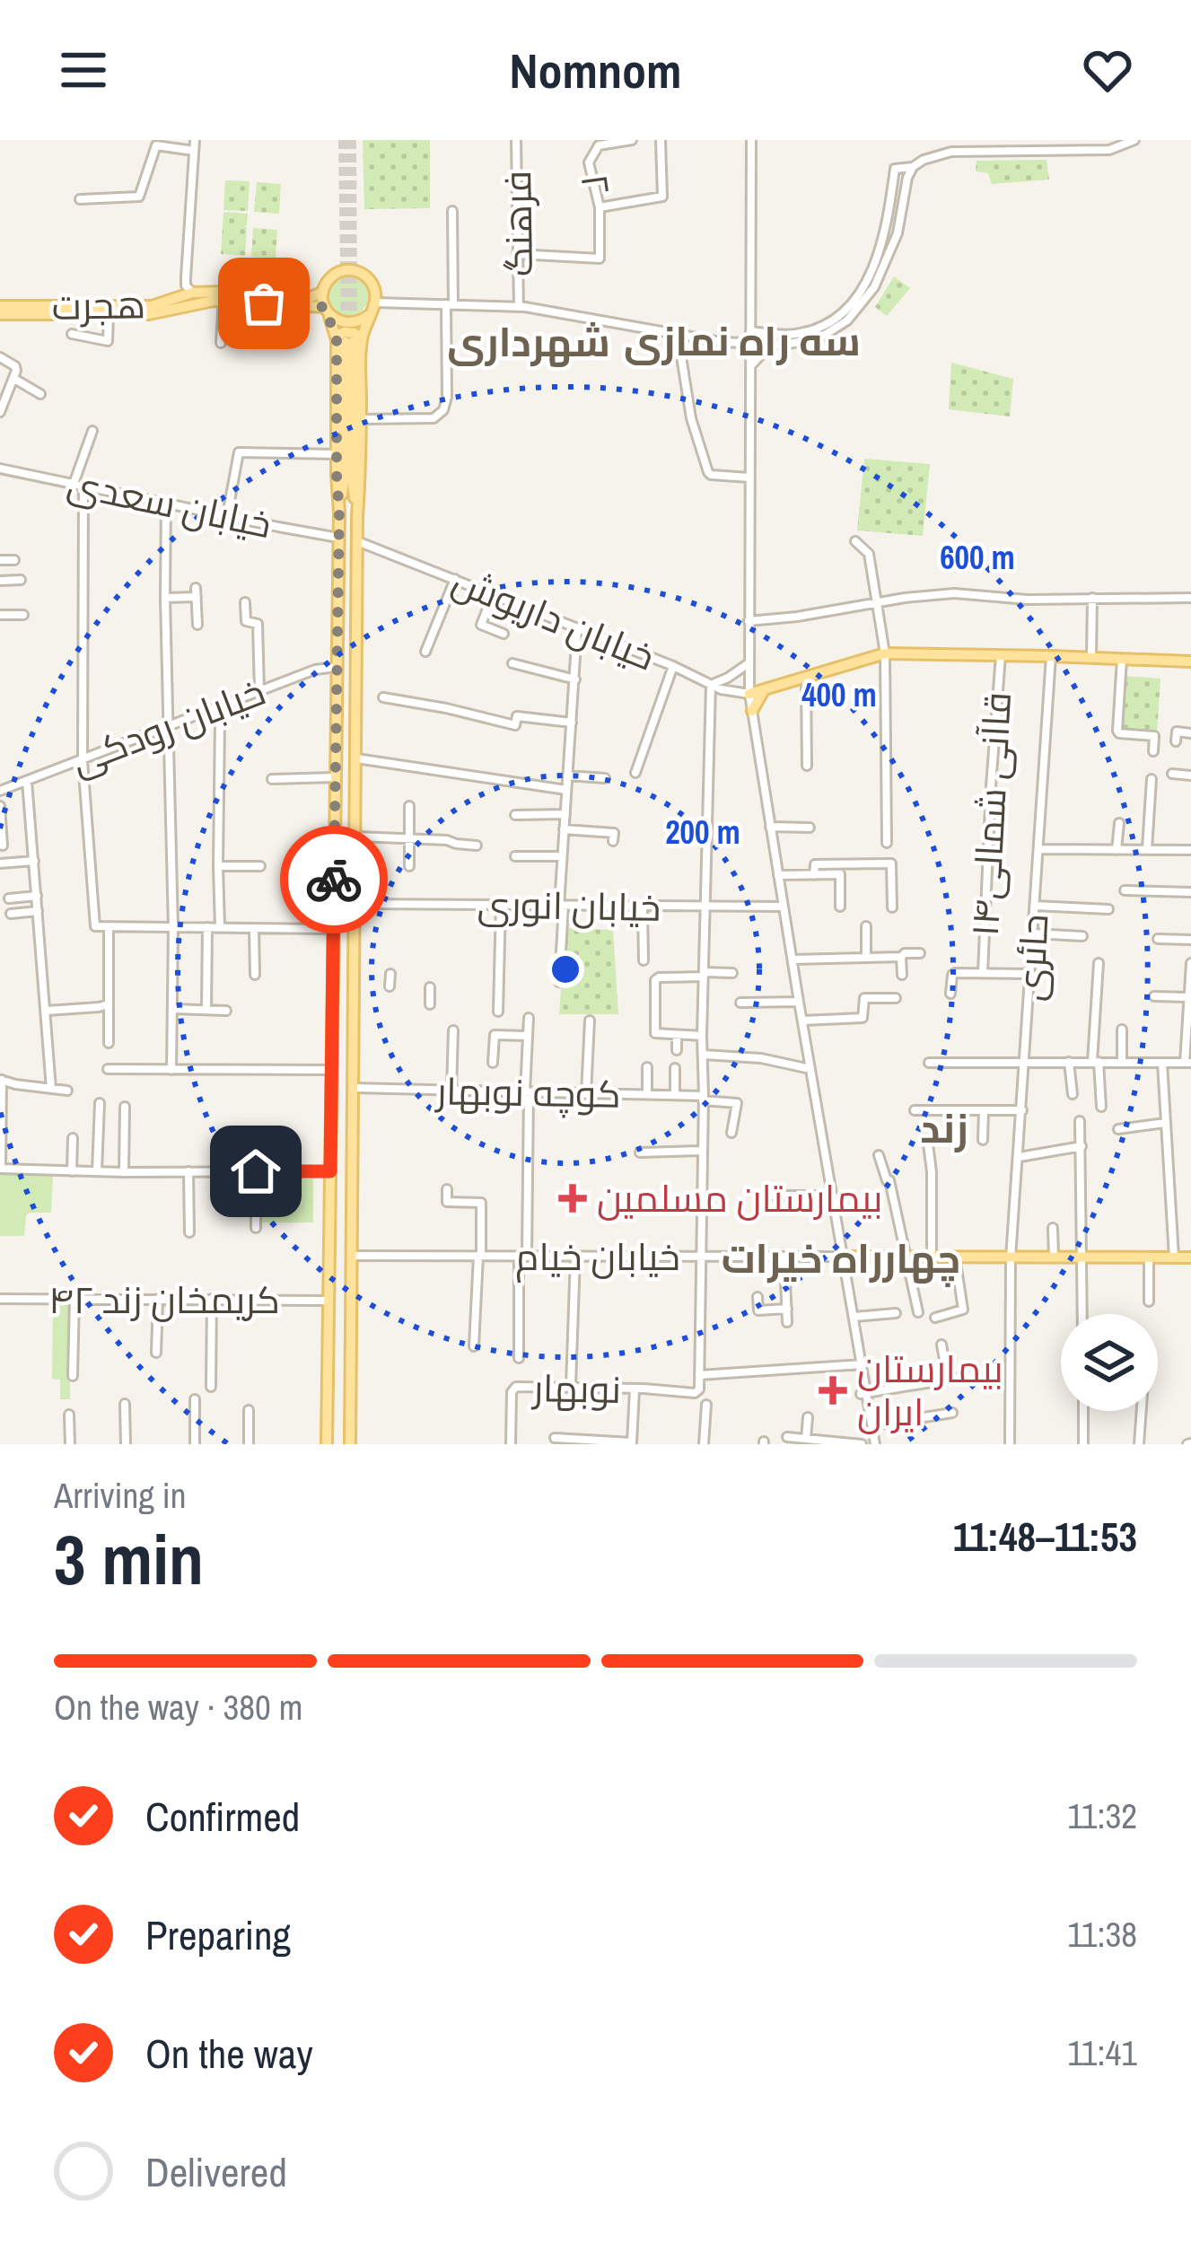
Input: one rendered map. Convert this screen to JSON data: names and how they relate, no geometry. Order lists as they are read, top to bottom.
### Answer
{
  "streets": {
    "main road": ["هجرت"],
    "street": [
      "۲",
      "فرهنگ",
      "خیابان سعدی",
      "خیابان داریوش",
      "خیابان رودکی",
      "قاآنی شمالی۱۴",
      "خیابان انوری",
      "حائری",
      "کوچه نوبهار",
      "خیابان خیام",
      "کریمخان زند ۴۲",
      "نوبهار"
    ]
  },
  "crossings": [
    ["۲", "فرهنگ"]
  ],
  "districts": [
    "سه راه نمازی",
    "شهرداری",
    "زند",
    "چهارراه خیرات"
  ],
  "places": {
    "health": ["بیمارستان مسلمین", "بیمارستان ایران"]
  },
  "page": {
    "header": "Nomnom",
    "heading": ["3 min", "Arriving in", "11:48–11:53"],
    "bar": "On the way · 380 m",
    "list": [
      ["Confirmed", "11:32"],
      ["Preparing", "11:38"],
      ["On the way", "11:41"],
      "Delivered"
    ]
  },
  "rings": ["600 m", "400 m", "200 m"]
}
